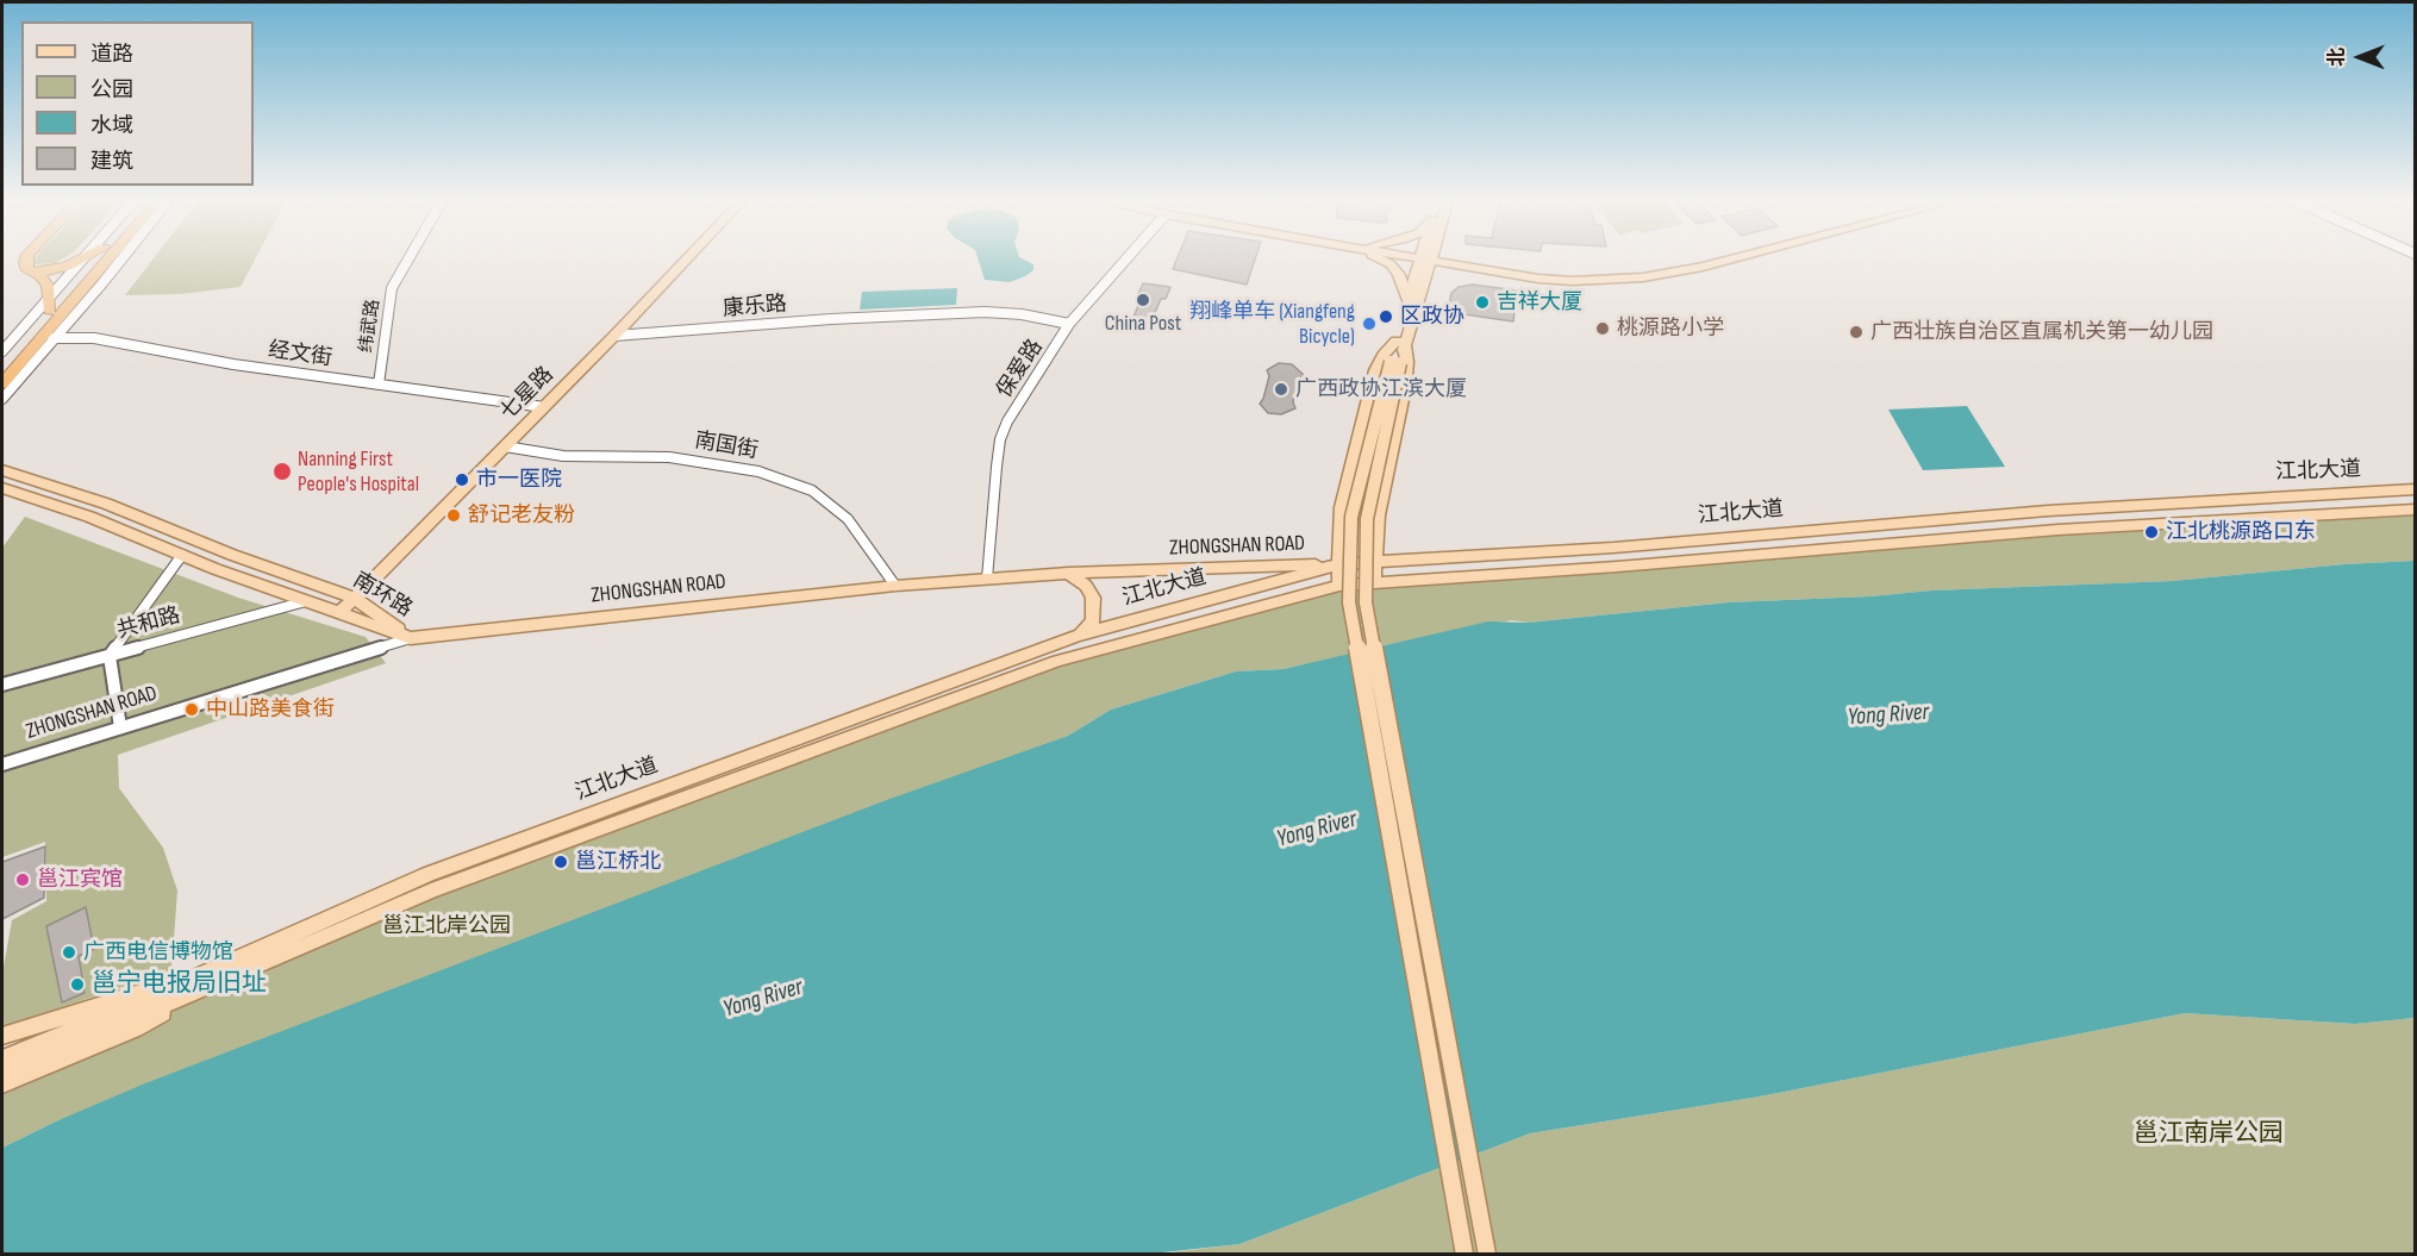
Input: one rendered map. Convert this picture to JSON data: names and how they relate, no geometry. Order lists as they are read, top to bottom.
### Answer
{
  "streets": {
    "main road": [
      "七星路",
      "江北大道",
      "ZHONGSHAN ROAD",
      "南环路"
    ],
    "street": [
      "康乐路",
      "纬武路",
      "经文街",
      "保爱路",
      "南国街",
      "共和路"
    ]
  },
  "crossings": [
    ["康乐路", "保爱路"],
    ["康乐路", "七星路"],
    ["纬武路", "经文街"],
    ["经文街", "七星路"],
    ["保爱路", "ZHONGSHAN ROAD"],
    ["七星路", "南国街"],
    ["七星路", "南环路"],
    ["南国街", "ZHONGSHAN ROAD"],
    ["江北大道", "ZHONGSHAN ROAD"],
    ["ZHONGSHAN ROAD", "南环路"],
    ["南环路", "共和路"]
  ],
  "water": ["Yong River"],
  "parks": ["邕江北岸公园", "邕江南岸公园"],
  "places": [
    "China Post",
    "吉祥大厦",
    "区政协",
    "翔峰单车 (Xiangfeng Bicycle)",
    "桃源路小学",
    "广西壮族自治区直属机关第一幼儿园",
    "广西政协江滨大厦",
    "Nanning First People's Hospital",
    "市一医院",
    "舒记老友粉",
    "江北桃源路口东",
    "中山路美食街",
    "邕江桥北",
    "邕江宾馆",
    "广西电信博物馆",
    "邕宁电报局旧址"
  ],
  "legend": [
    "道路",
    "公园",
    "水域",
    "建筑"
  ],
  "north": "left"
}
